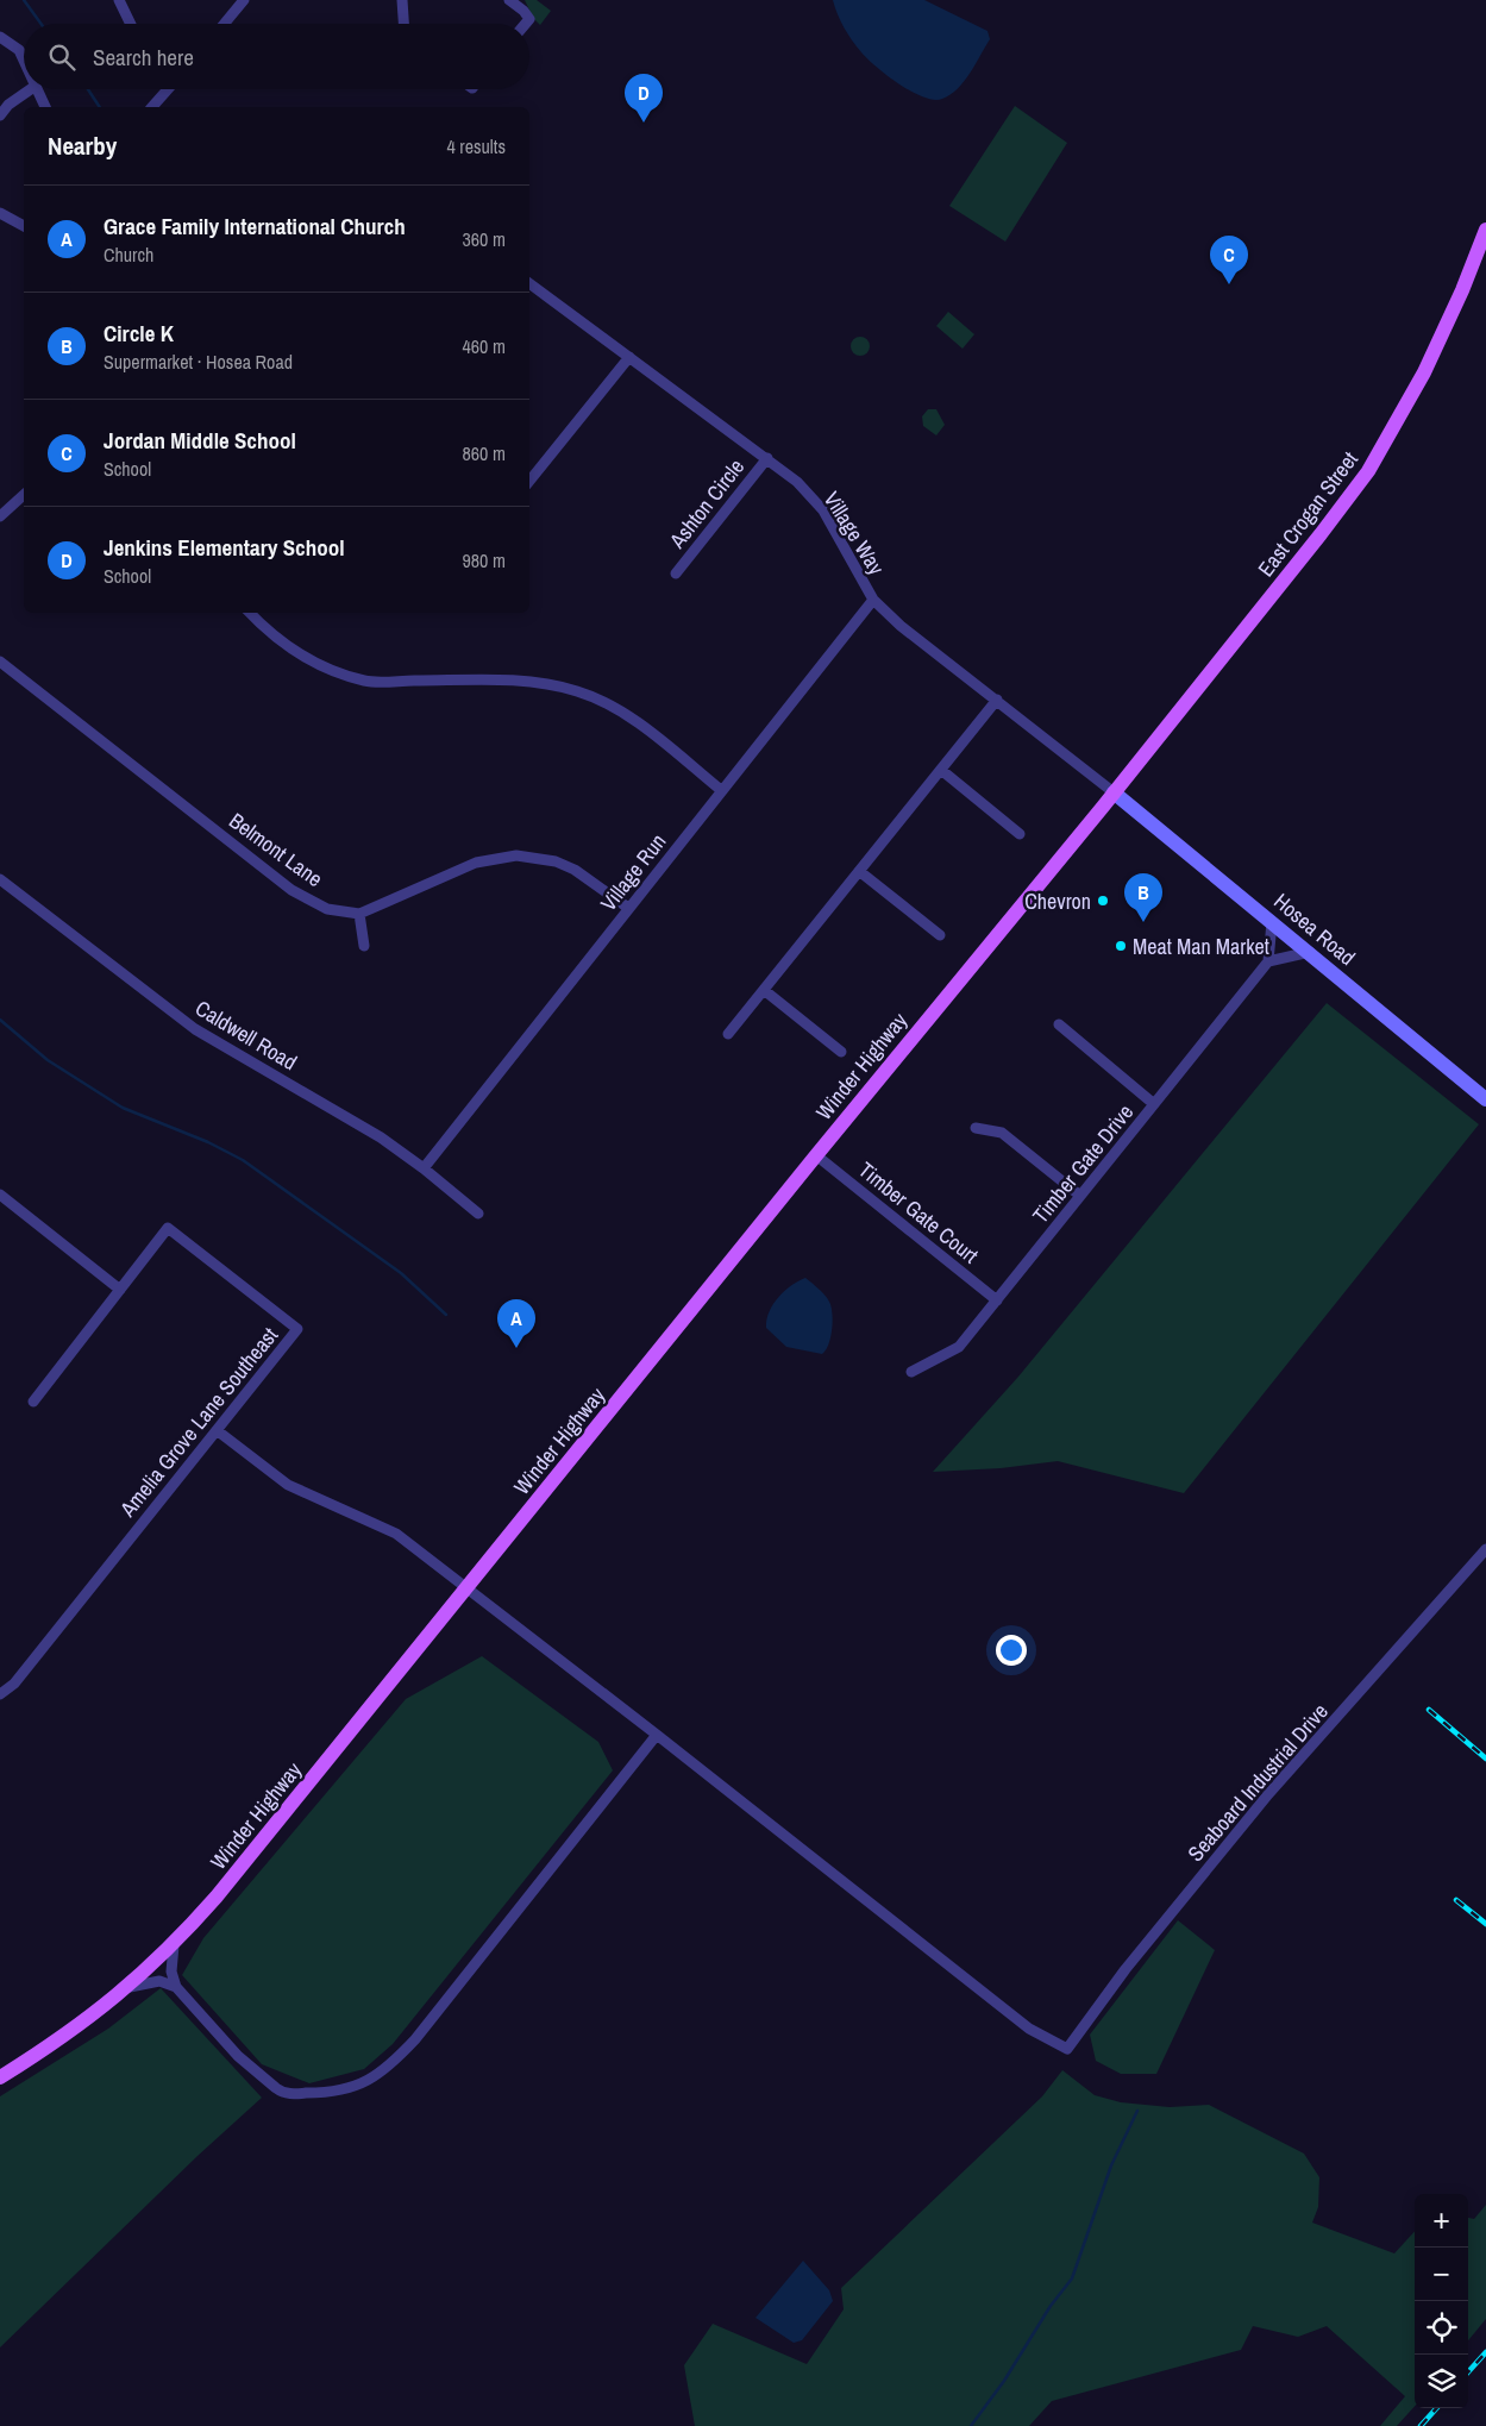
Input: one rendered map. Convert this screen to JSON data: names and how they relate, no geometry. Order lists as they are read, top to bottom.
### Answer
{
  "streets": {
    "main road": ["East Crogan Street", "Winder Highway"],
    "street": [
      "Ashton Circle",
      "Village Way",
      "Belmont Lane",
      "Village Run",
      "Hosea Road",
      "Caldwell Road",
      "Timber Gate Drive",
      "Timber Gate Court",
      "Amelia Grove Lane Southeast",
      "Seaboard Industrial Drive"
    ]
  },
  "crossings": [
    ["Ashton Circle", "Village Way"],
    ["East Crogan Street", "Village Way"],
    ["East Crogan Street", "Hosea Road"],
    ["East Crogan Street", "Winder Highway"],
    ["Village Way", "Village Run"],
    ["Village Way", "Hosea Road"],
    ["Village Way", "Winder Highway"],
    ["Village Run", "Caldwell Road"],
    ["Hosea Road", "Winder Highway"],
    ["Winder Highway", "Timber Gate Court"],
    ["Timber Gate Drive", "Timber Gate Court"]
  ],
  "places": ["Chevron", "Meat Man Market"],
  "page": {
    "search": "Search here",
    "pins": [
      "D",
      "C",
      "B",
      "A"
    ],
    "heading": ["Nearby", "4 results"],
    "list": [
      {
        "mark": "A",
        "name": "Grace Family International Church",
        "note": "Church",
        "value": "360 m"
      },
      {
        "mark": "B",
        "name": "Circle K",
        "note": "Supermarket · Hosea Road",
        "value": "460 m"
      },
      {
        "mark": "C",
        "name": "Jordan Middle School",
        "note": "School",
        "value": "860 m"
      },
      {
        "mark": "D",
        "name": "Jenkins Elementary School",
        "note": "School",
        "value": "980 m"
      }
    ],
    "map_buttons": ["+", "−"]
  }
}
